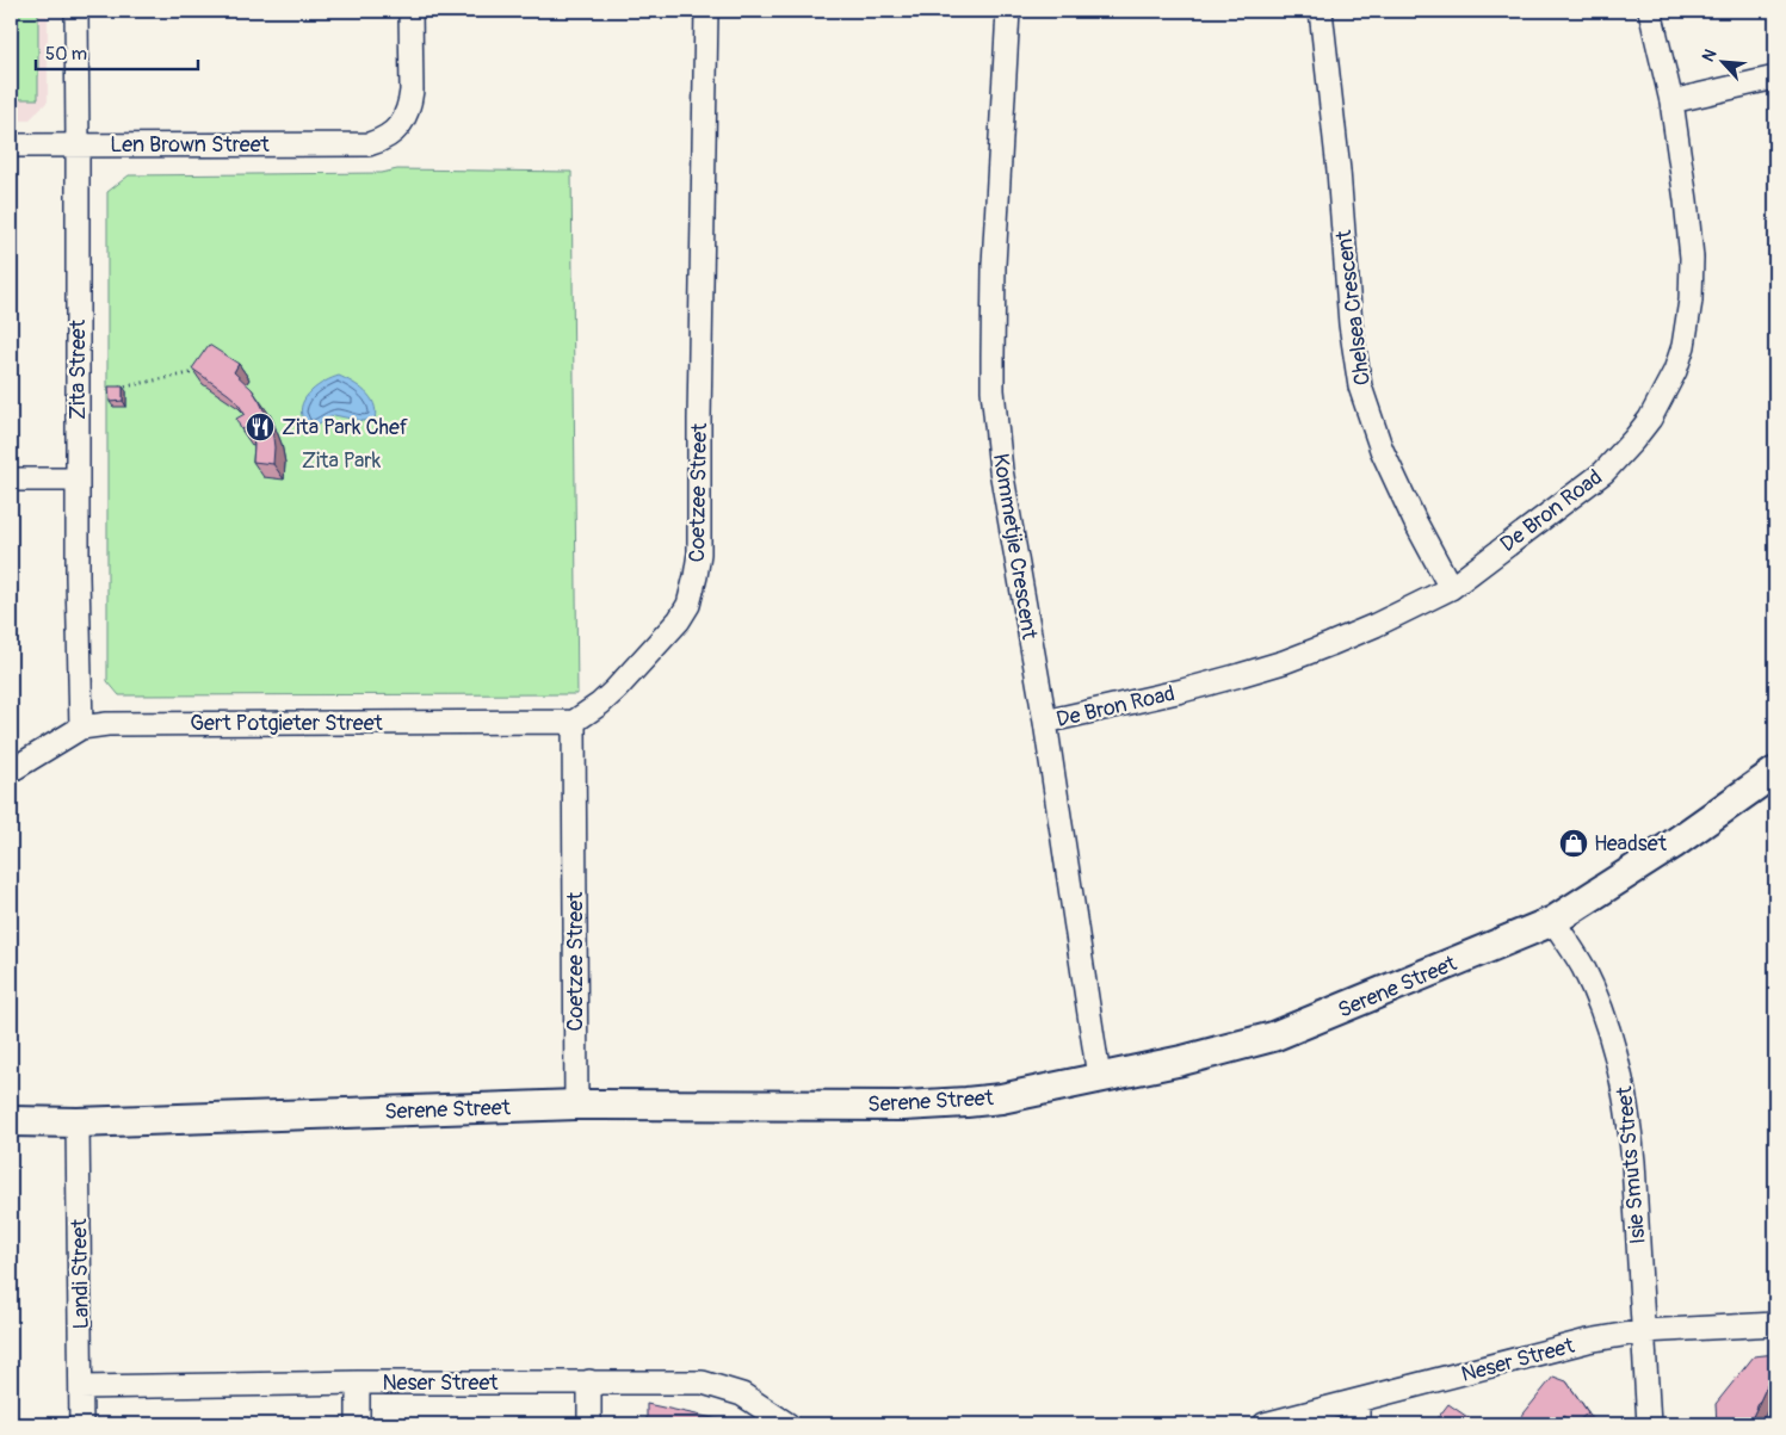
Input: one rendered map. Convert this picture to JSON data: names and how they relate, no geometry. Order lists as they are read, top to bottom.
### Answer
{
  "streets": {
    "street": [
      "Len Brown Street",
      "Chelsea Crescent",
      "Zita Street",
      "Coetzee Street",
      "De Bron Road",
      "Kommetjie Crescent",
      "Gert Potgieter Street",
      "Serene Street",
      "Isie Smuts Street",
      "Landi Street",
      "Neser Street"
    ]
  },
  "crossings": [
    ["Len Brown Street", "Zita Street"],
    ["Chelsea Crescent", "De Bron Road"],
    ["Zita Street", "Gert Potgieter Street"],
    ["Coetzee Street", "Gert Potgieter Street"],
    ["Coetzee Street", "Serene Street"],
    ["De Bron Road", "Kommetjie Crescent"],
    ["Kommetjie Crescent", "Serene Street"],
    ["Serene Street", "Isie Smuts Street"],
    ["Serene Street", "Landi Street"],
    ["Isie Smuts Street", "Neser Street"],
    ["Landi Street", "Neser Street"]
  ],
  "parks": ["Zita Park"],
  "places": {
    "restaurant": ["Zita Park Chef"],
    "shop": ["Headset"]
  },
  "scale_bar": "50 m",
  "north": "top left"
}
